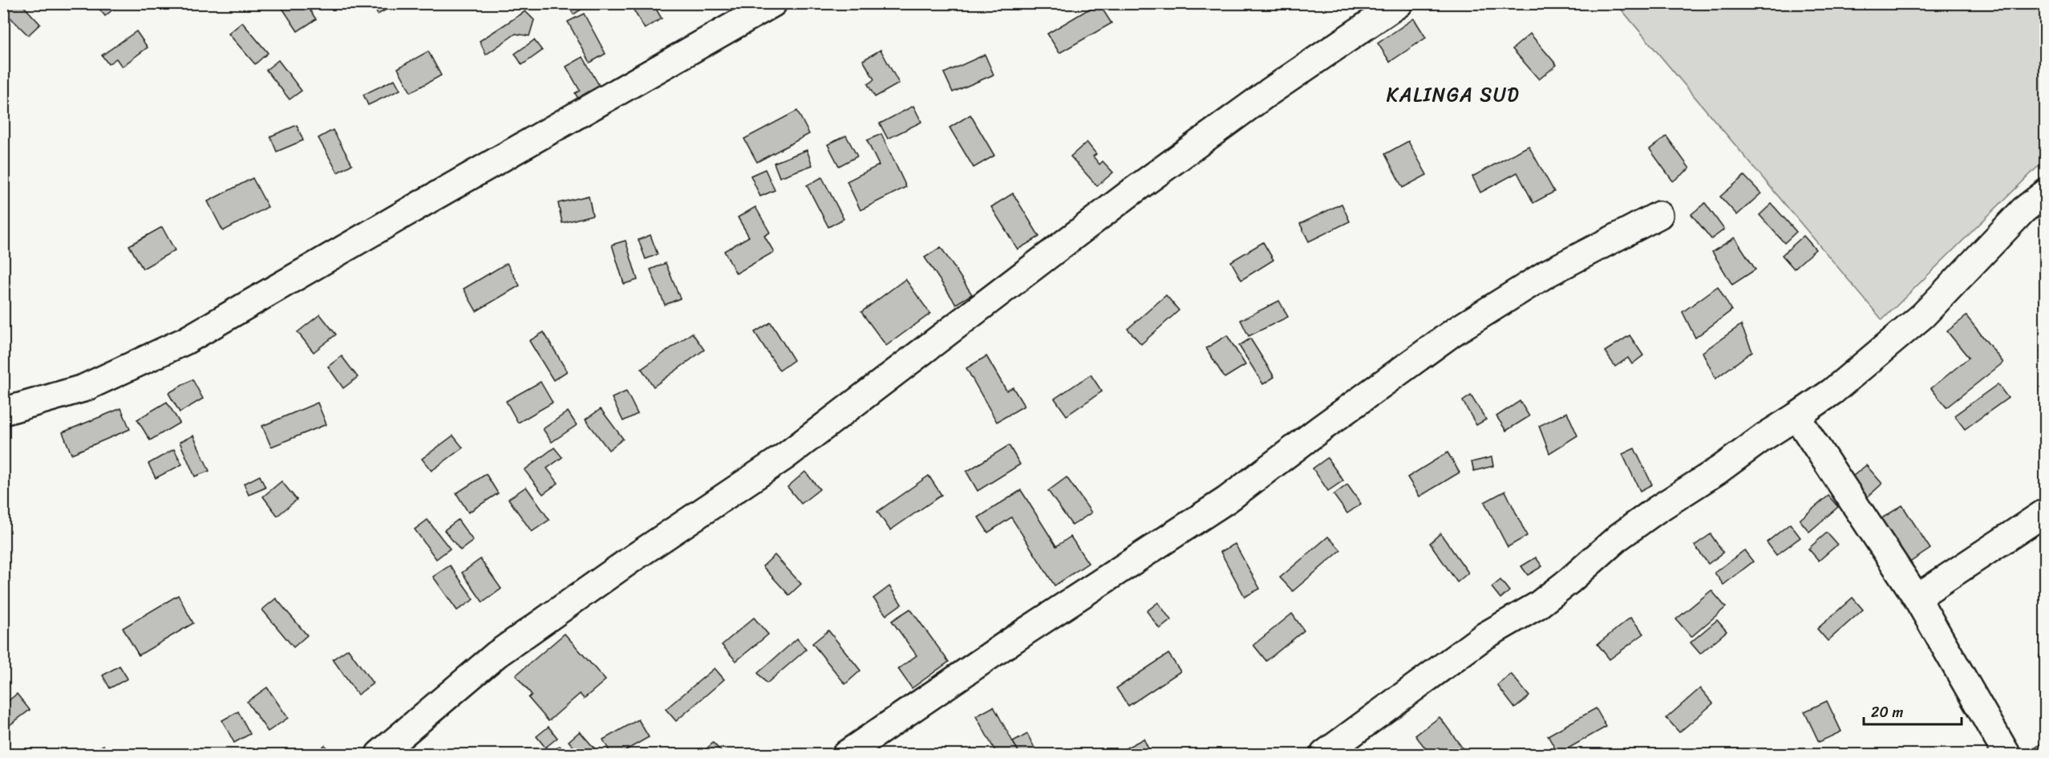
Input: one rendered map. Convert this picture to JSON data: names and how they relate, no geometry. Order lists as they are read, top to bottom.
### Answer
{
  "districts": ["KALINGA SUD"],
  "scale_bar": "20 m"
}
